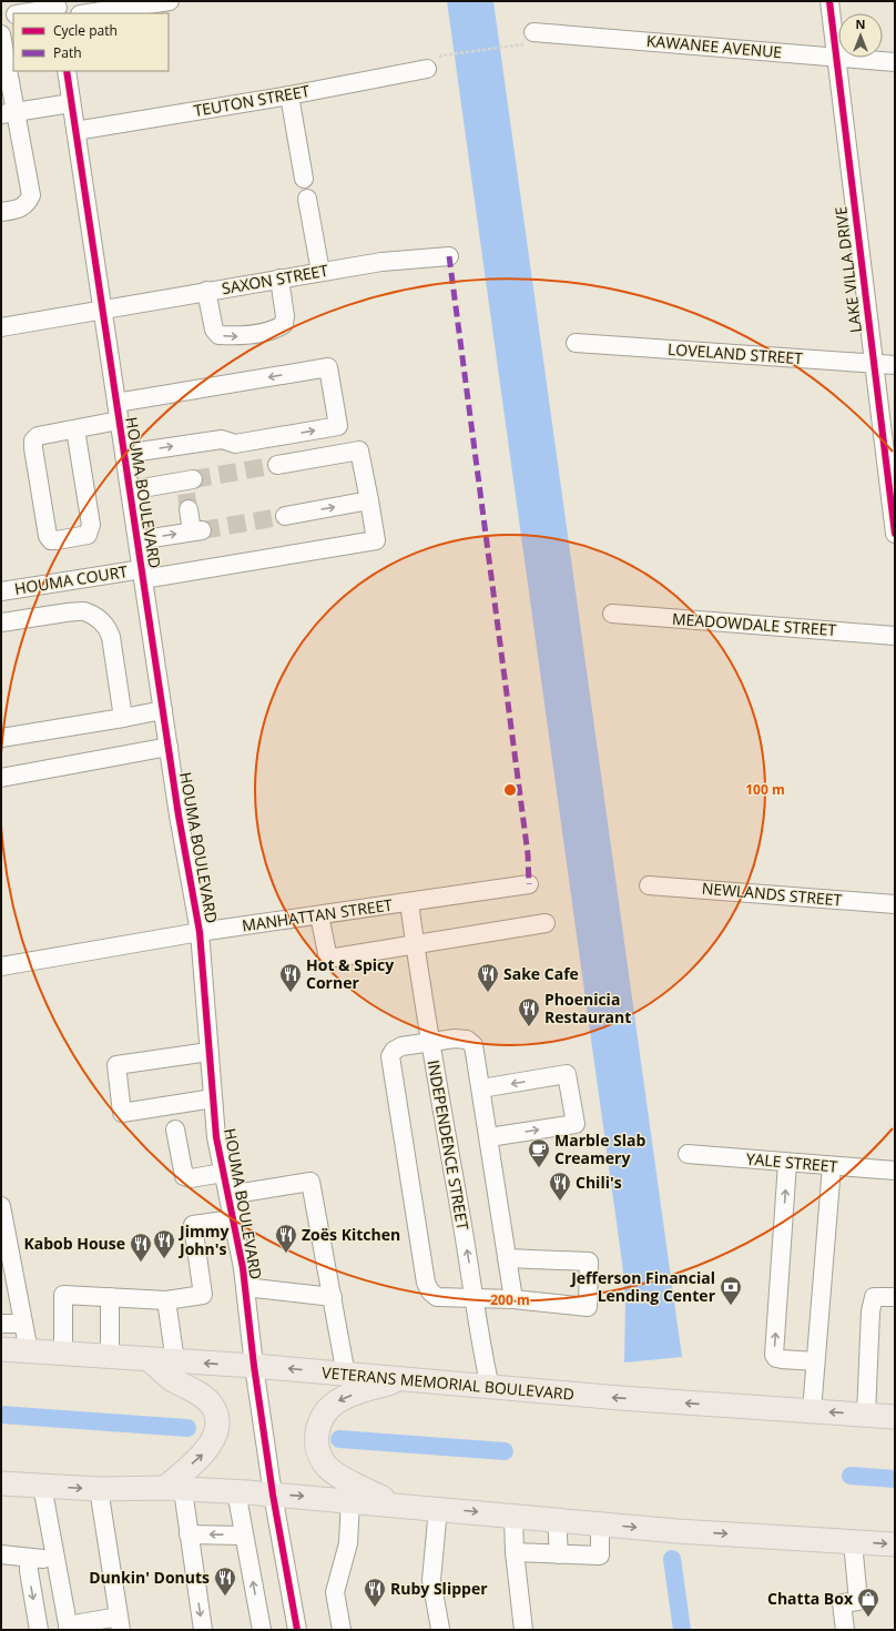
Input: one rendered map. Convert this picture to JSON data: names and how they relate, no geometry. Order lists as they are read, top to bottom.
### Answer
{
  "streets": {
    "main road": ["VETERANS MEMORIAL BOULEVARD"],
    "street": [
      "KAWANEE AVENUE",
      "TEUTON STREET",
      "LAKE VILLA DRIVE",
      "SAXON STREET",
      "LOVELAND STREET",
      "HOUMA BOULEVARD",
      "HOUMA COURT",
      "MEADOWDALE STREET",
      "NEWLANDS STREET",
      "MANHATTAN STREET",
      "INDEPENDENCE STREET",
      "YALE STREET"
    ]
  },
  "crossings": [
    ["KAWANEE AVENUE", "LAKE VILLA DRIVE"],
    ["TEUTON STREET", "HOUMA BOULEVARD"],
    ["LAKE VILLA DRIVE", "LOVELAND STREET"],
    ["SAXON STREET", "HOUMA BOULEVARD"],
    ["HOUMA BOULEVARD", "HOUMA COURT"],
    ["HOUMA BOULEVARD", "MANHATTAN STREET"],
    ["HOUMA BOULEVARD", "VETERANS MEMORIAL BOULEVARD"],
    ["MANHATTAN STREET", "INDEPENDENCE STREET"],
    ["INDEPENDENCE STREET", "VETERANS MEMORIAL BOULEVARD"]
  ],
  "places": {
    "restaurant": [
      "Hot & Spicy Corner",
      "Sake Cafe",
      "Phoenicia Restaurant",
      "Chili's",
      "Zoës Kitchen",
      "Jimmy John's",
      "Kabob House",
      "Dunkin' Donuts",
      "Ruby Slipper"
    ],
    "cafe": ["Marble Slab Creamery"],
    "bank": ["Jefferson Financial Lending Center"],
    "shop": ["Chatta Box"]
  },
  "legend": ["Cycle path", "Path"],
  "north": "top",
  "rings": ["100 m", "200 m"]
}
